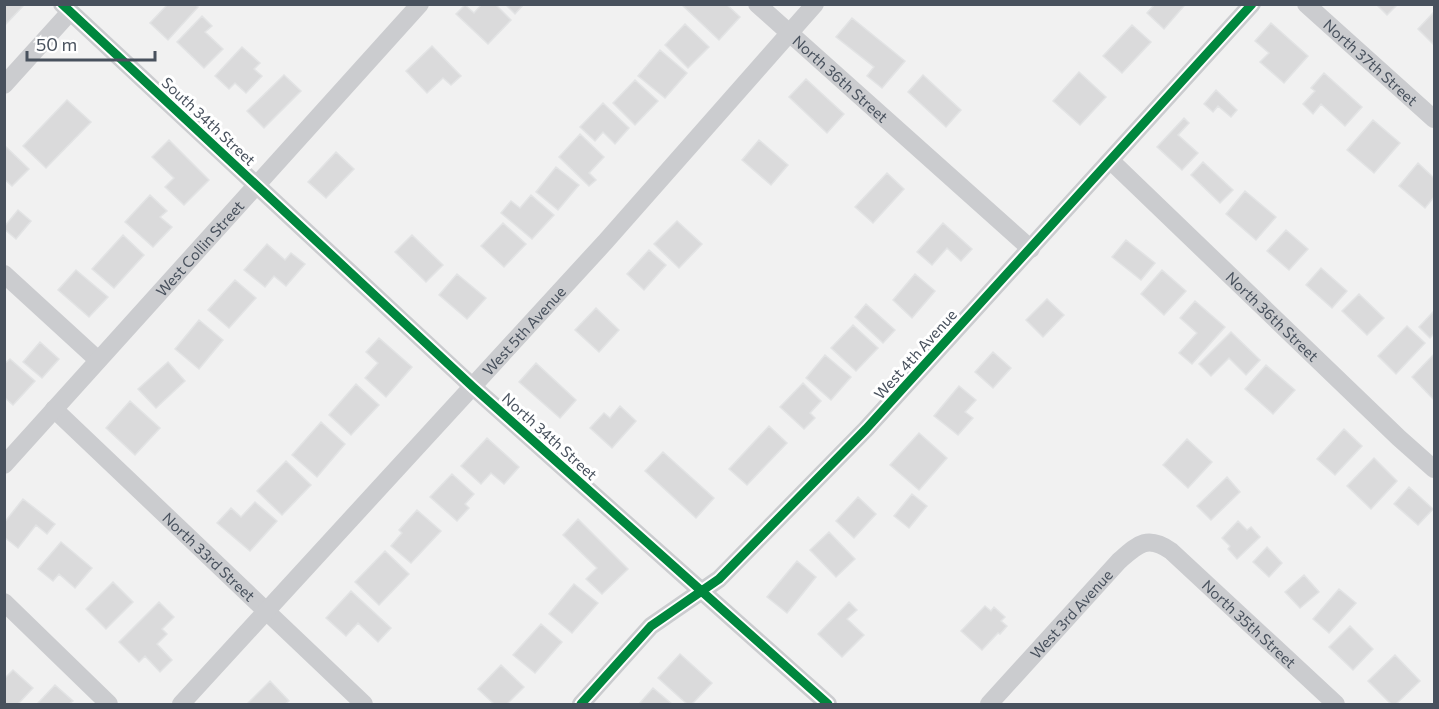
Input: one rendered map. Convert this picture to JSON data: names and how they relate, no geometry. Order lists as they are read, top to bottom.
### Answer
{
  "streets": {
    "street": [
      "North 37th Street",
      "North 36th Street",
      "South 34th Street",
      "West Collin Street",
      "West 5th Avenue",
      "West 4th Avenue",
      "North 34th Street",
      "North 33rd Street",
      "West 3rd Avenue",
      "North 35th Street"
    ]
  },
  "crossings": [
    ["North 36th Street", "West 5th Avenue"],
    ["North 36th Street", "West 4th Avenue"],
    ["South 34th Street", "West Collin Street"],
    ["South 34th Street", "North 34th Street"],
    ["West Collin Street", "North 34th Street"],
    ["West Collin Street", "North 33rd Street"],
    ["West 5th Avenue", "North 34th Street"],
    ["West 5th Avenue", "North 33rd Street"],
    ["West 4th Avenue", "North 34th Street"],
    ["West 3rd Avenue", "North 35th Street"]
  ],
  "scale_bar": "50 m"
}
